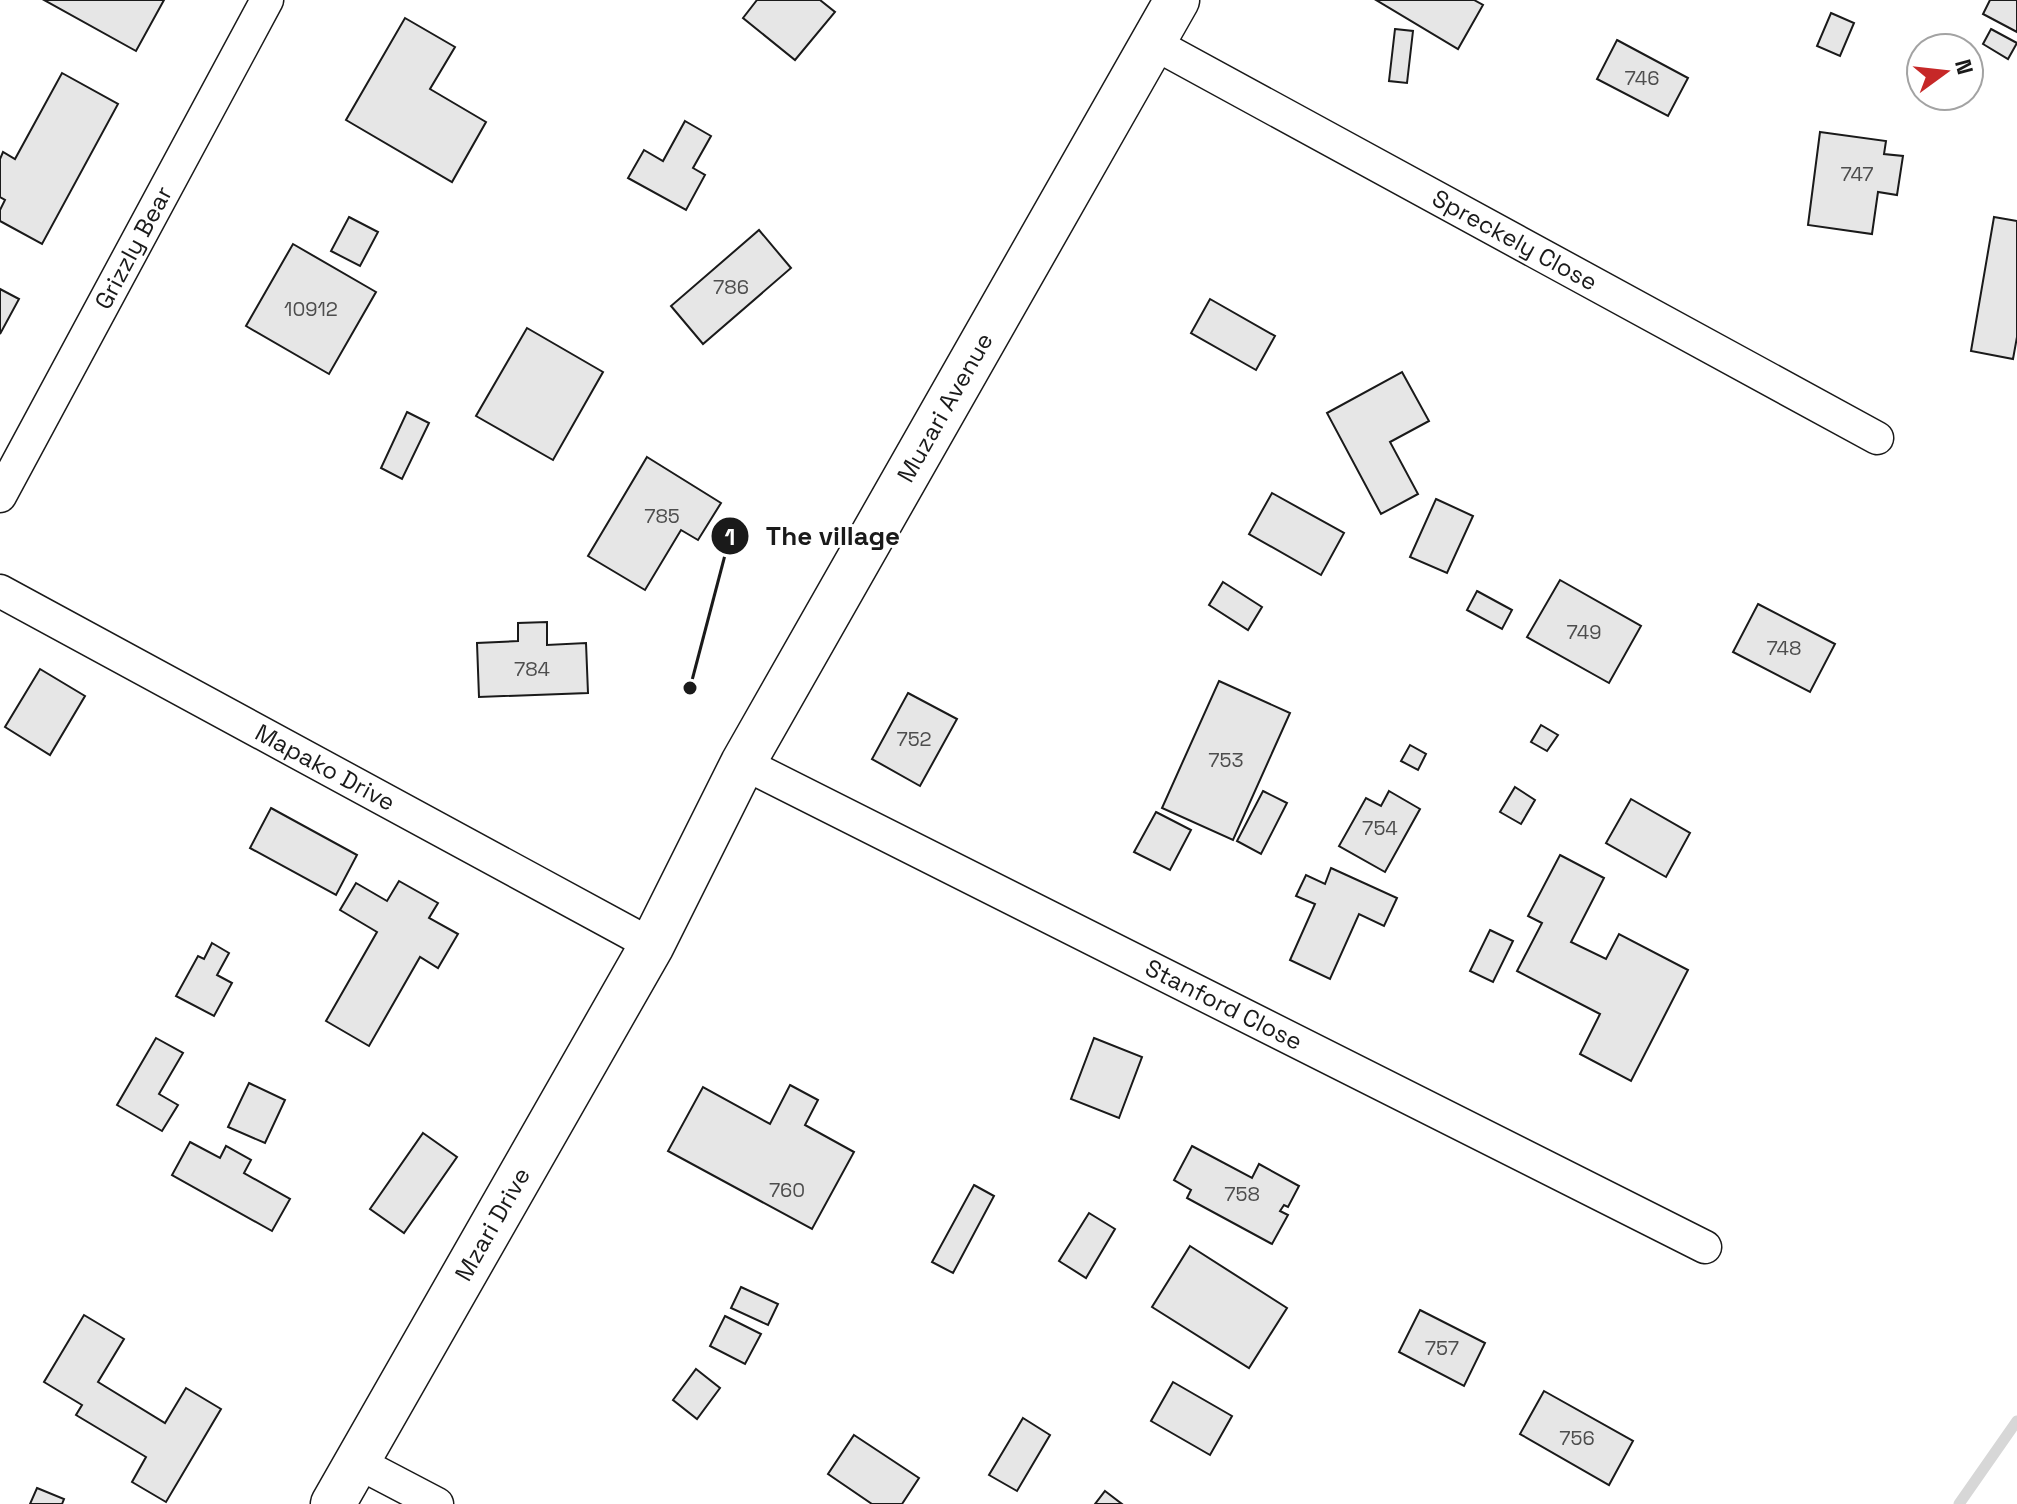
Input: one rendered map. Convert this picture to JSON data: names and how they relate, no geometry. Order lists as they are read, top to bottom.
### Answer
{
  "streets": {
    "street": [
      "Spreckely Close",
      "Grizzly Bear",
      "Muzari Avenue",
      "Mapako Drive",
      "Stanford Close",
      "Mzari Drive"
    ]
  },
  "crossings": [
    ["Spreckely Close", "Muzari Avenue"],
    ["Muzari Avenue", "Mapako Drive"],
    ["Muzari Avenue", "Stanford Close"],
    ["Muzari Avenue", "Mzari Drive"],
    ["Mapako Drive", "Mzari Drive"]
  ],
  "places": ["The village"],
  "house_numbers": [
    "746",
    "747",
    "786",
    "10912",
    "785",
    "749",
    "748",
    "784",
    "752",
    "753",
    "754",
    "760",
    "758",
    "757",
    "756"
  ],
  "north": "right"
}
